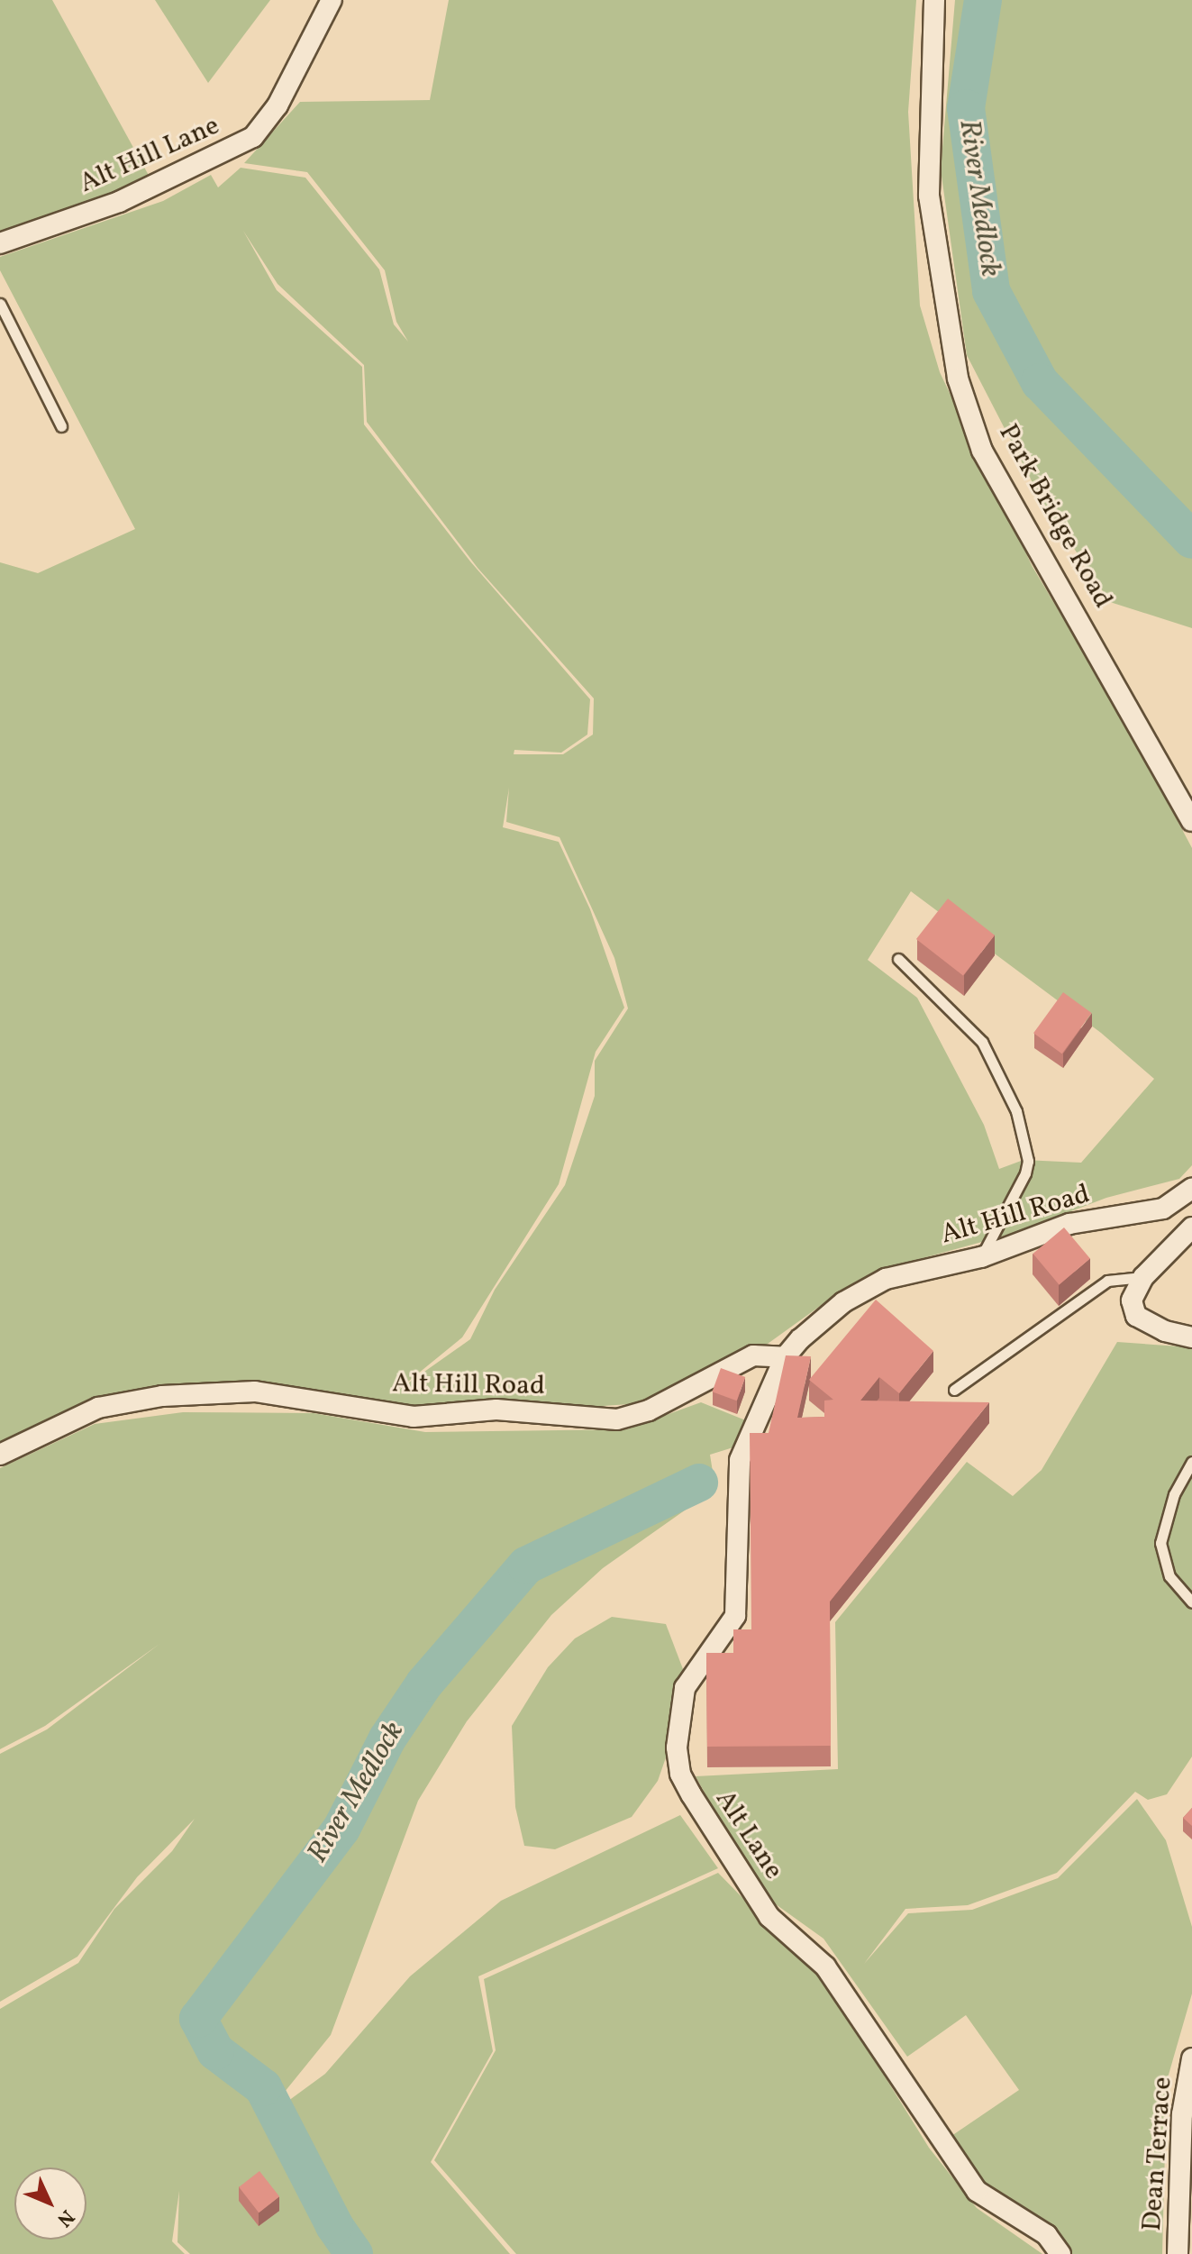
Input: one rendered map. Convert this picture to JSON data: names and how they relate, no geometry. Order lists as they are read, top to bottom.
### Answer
{
  "streets": {
    "street": [
      "Alt Hill Lane",
      "Park Bridge Road",
      "Alt Hill Road",
      "Alt Lane",
      "Dean Terrace"
    ]
  },
  "crossings": [
    ["Alt Hill Road", "Alt Lane"]
  ],
  "water": ["River Medlock"],
  "north": "bottom right"
}
